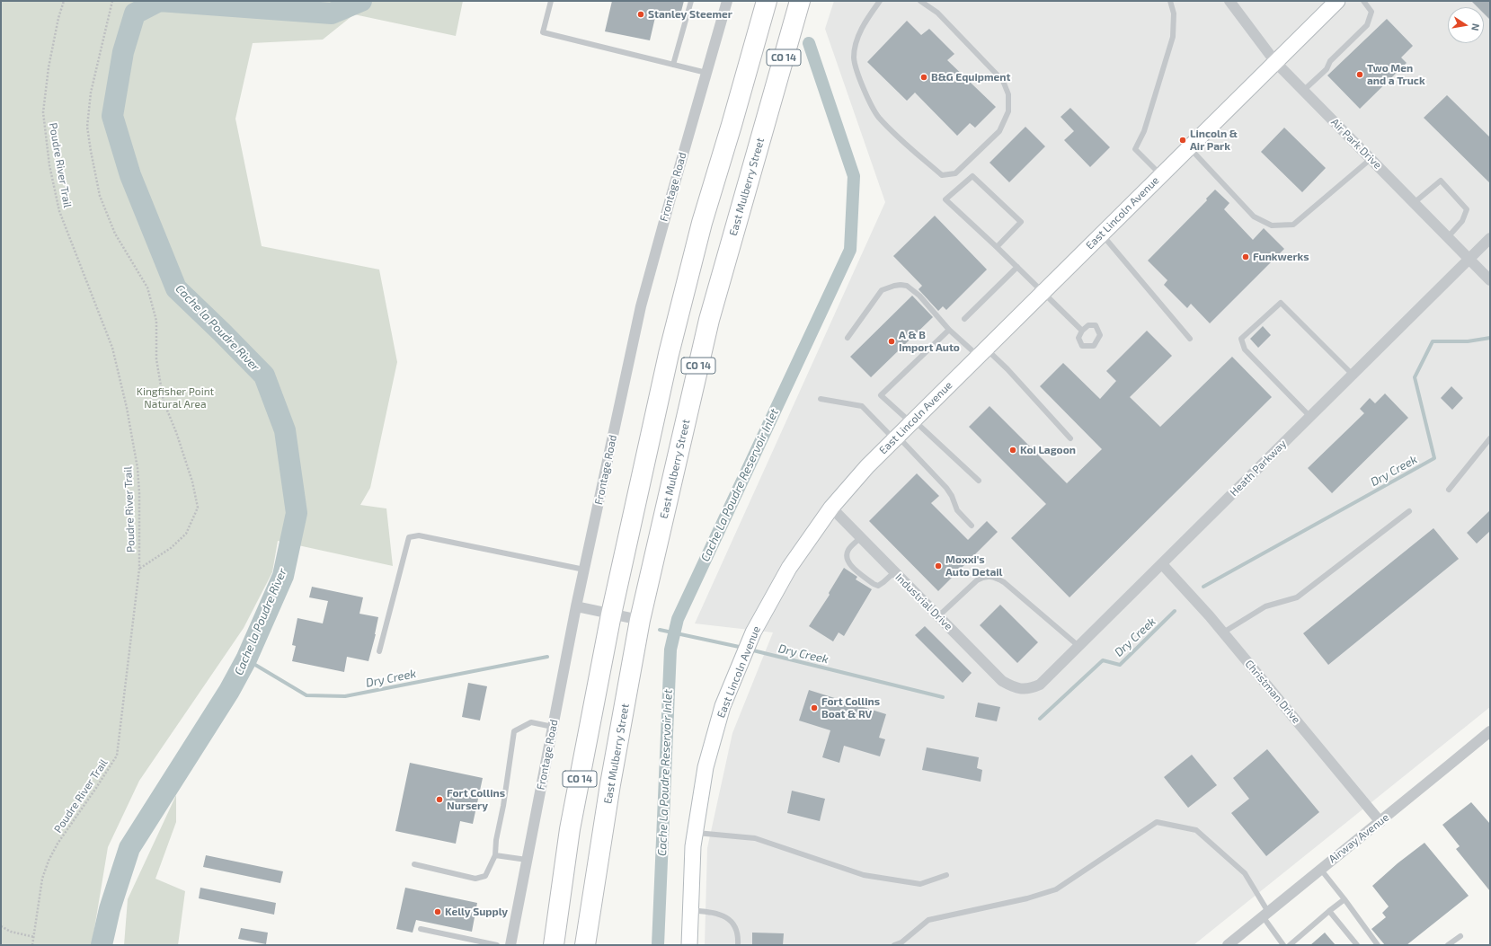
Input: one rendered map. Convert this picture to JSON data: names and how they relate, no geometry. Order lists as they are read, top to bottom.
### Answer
{
  "streets": {
    "highway": ["CO 14", "East Mulberry Street"],
    "street": [
      "Air Park Drive",
      "Frontage Road",
      "East Lincoln Avenue",
      "Heath Parkway",
      "Industrial Drive",
      "Christman Drive",
      "Airway Avenue"
    ],
    "path": ["Poudre River Trail"]
  },
  "crossings": [
    ["Air Park Drive", "East Lincoln Avenue"],
    ["Air Park Drive", "Heath Parkway"],
    ["East Lincoln Avenue", "Industrial Drive"],
    ["Heath Parkway", "Industrial Drive"],
    ["Heath Parkway", "Christman Drive"],
    ["Christman Drive", "Airway Avenue"]
  ],
  "water": ["Cache la Poudre River", "Dry Creek", "Cache La Poudre Reservoir Inlet"],
  "parks": ["Kingfisher Point Natural Area"],
  "places": [
    "Stanley Steemer",
    "Two Men and a Truck",
    "B&G Equipment",
    "Lincoln & Air Park",
    "Funkwerks",
    "A & B Import Auto",
    "Koi Lagoon",
    "Moxxi's Auto Detail",
    "Fort Collins Boat & RV",
    "Fort Collins Nursery",
    "Kelly Supply"
  ],
  "north": "right"
}
